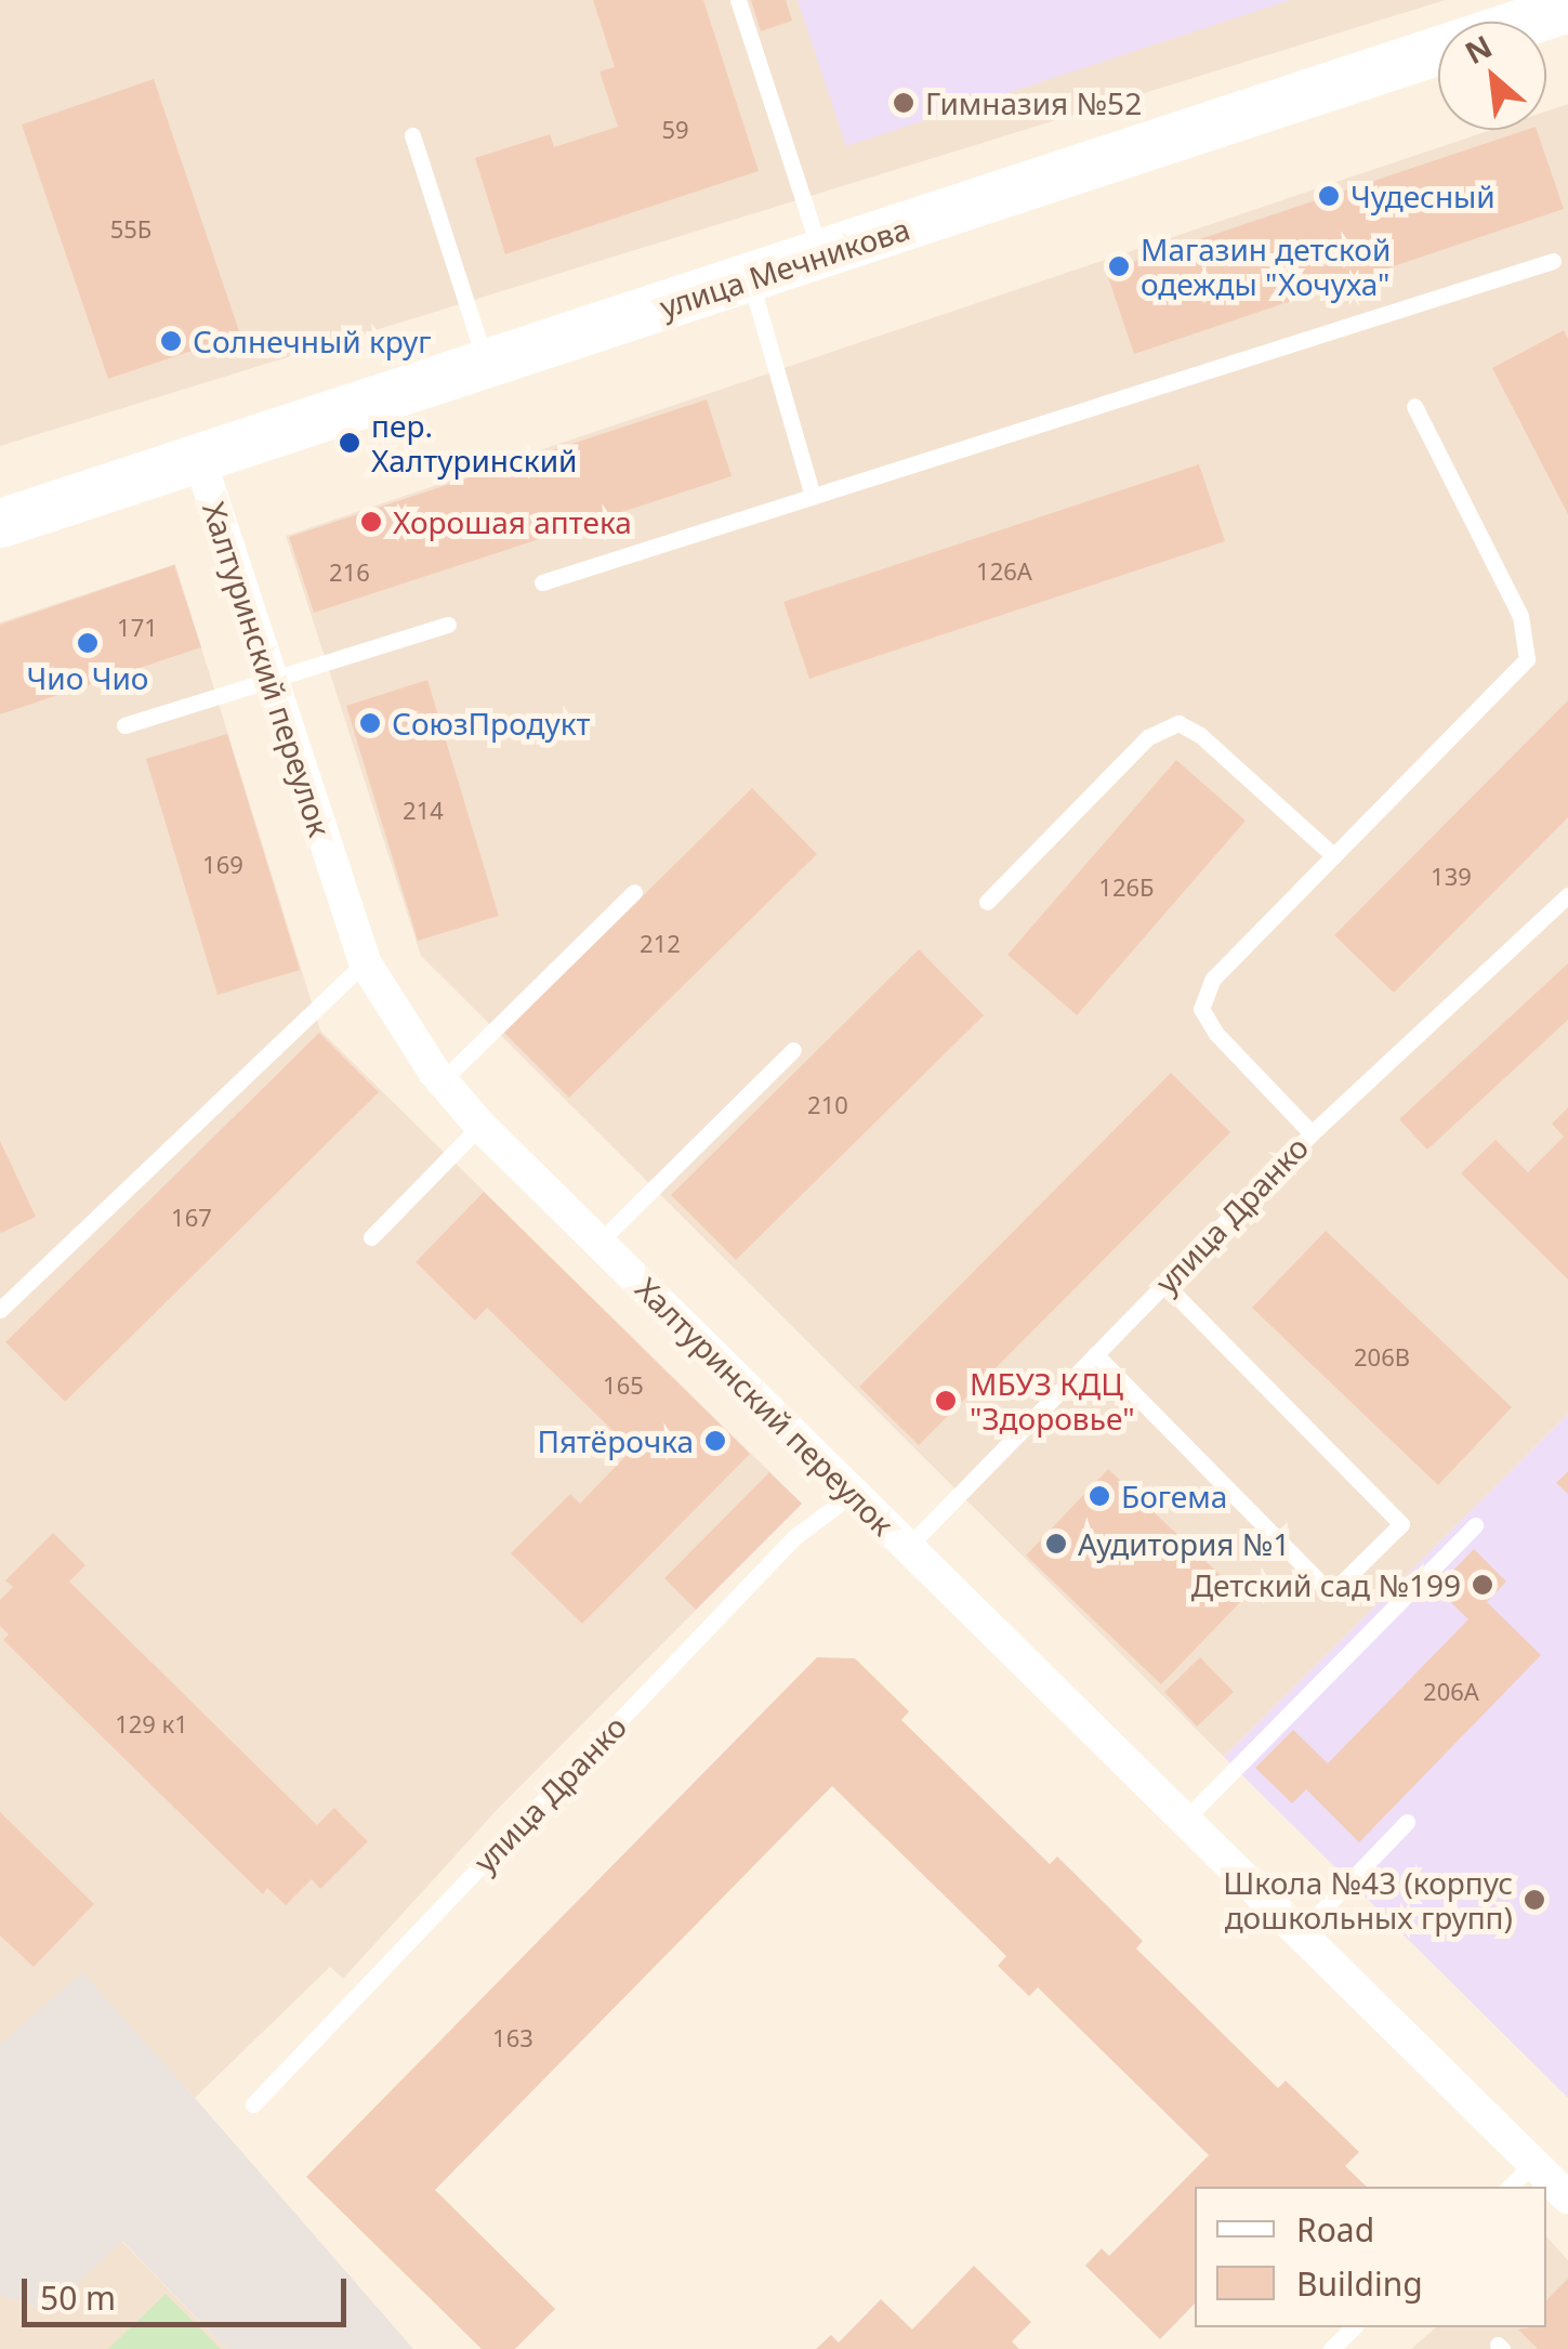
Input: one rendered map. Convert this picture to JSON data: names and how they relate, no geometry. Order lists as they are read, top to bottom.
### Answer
{
  "streets": {
    "main road": ["улица Мечникова"],
    "street": ["Халтуринский переулок"],
    "lane": ["улица Дранко"]
  },
  "crossings": [
    ["улица Мечникова", "Халтуринский переулок"],
    ["Халтуринский переулок", "улица Дранко"]
  ],
  "places": [
    "Гимназия №52",
    "Чудесный",
    "Магазин детской одежды \"Хочуха\"",
    "Солнечный круг",
    "пер. Халтуринский",
    "Хорошая аптека",
    "Чио Чио",
    "СоюзПродукт",
    "МБУЗ КДЦ \"Здоровье\"",
    "Пятёрочка",
    "Богема",
    "Аудитория №1",
    "Детский сад №199",
    "Школа №43 (корпус дошкольных групп)"
  ],
  "house_numbers": [
    "59",
    "55Б",
    "126А",
    "216",
    "171",
    "214",
    "169",
    "139",
    "126Б",
    "212",
    "210",
    "167",
    "206В",
    "165",
    "206А",
    "129 к1",
    "163"
  ],
  "legend": ["Road", "Building"],
  "scale_bar": "50 m",
  "north": "top left"
}
